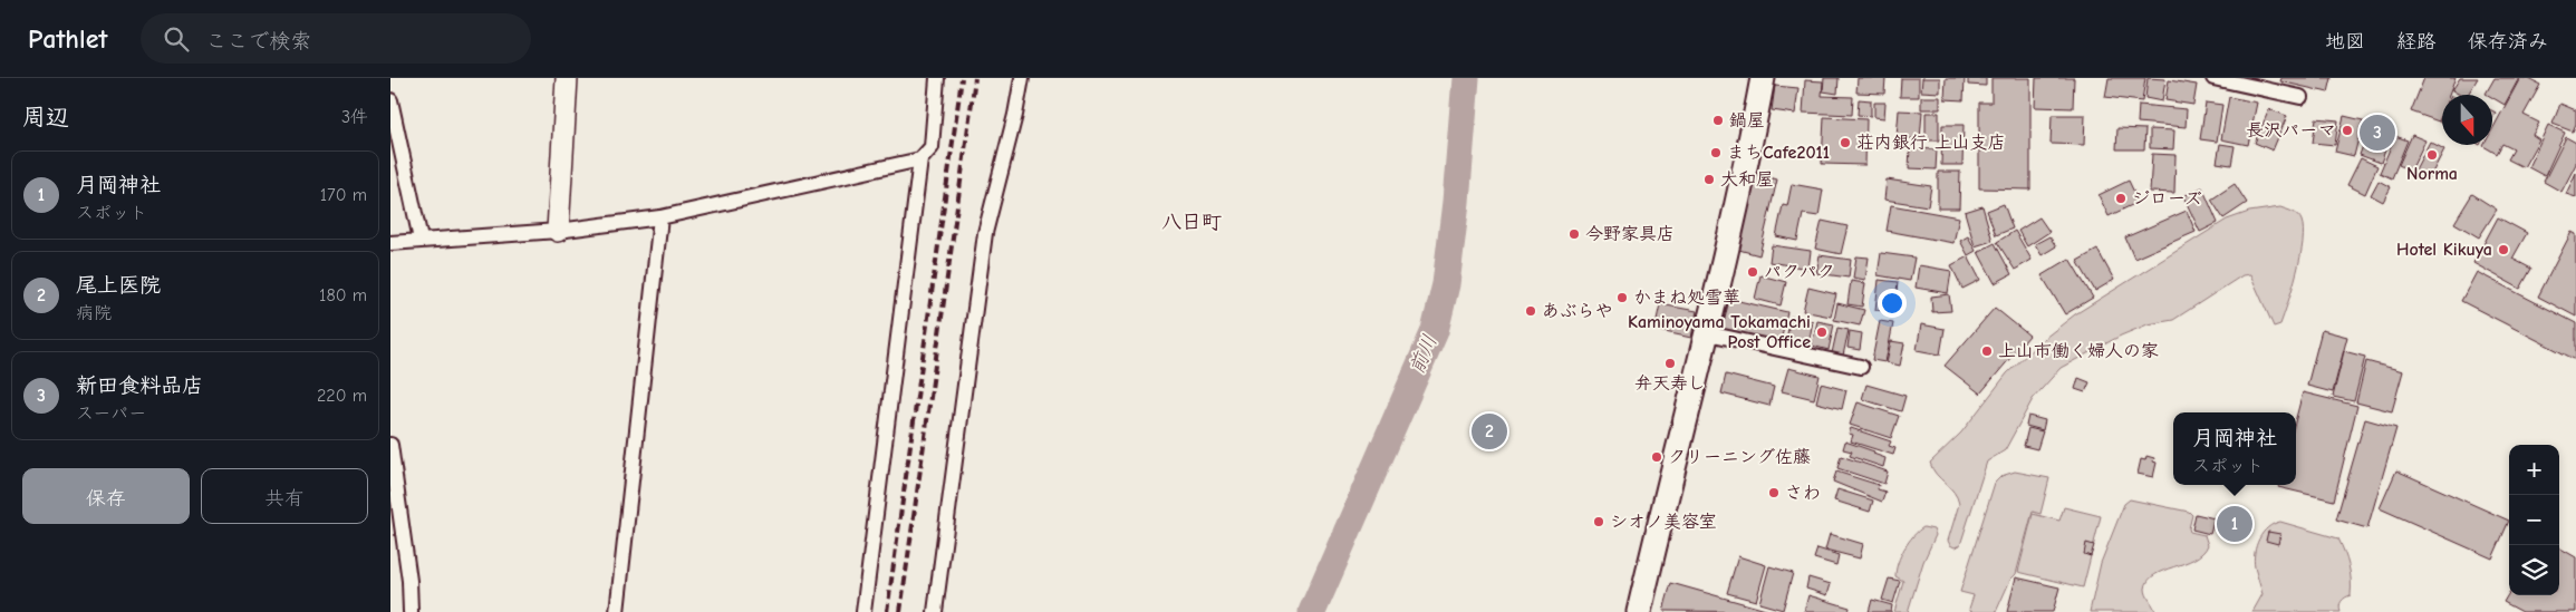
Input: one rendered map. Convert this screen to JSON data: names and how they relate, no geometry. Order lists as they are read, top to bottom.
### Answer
{
  "districts": ["八日町"],
  "water": ["前川"],
  "places": [
    "鍋屋",
    "長沢パーマ",
    "荘内銀行 上山支店",
    "まちCafe2011",
    "Norma",
    "大和屋",
    "ジローズ",
    "今野家具店",
    "Hotel Kikuya",
    "パクパク",
    "かまね処雪華",
    "あぶらや",
    "Kaminoyama Tokamachi Post Office",
    "上山市働く婦人の家",
    "弁天寿し",
    "クリーニング佐藤",
    "さわ",
    "シオノ美容室"
  ],
  "north": "bottom",
  "page": {
    "header": "Pathlet",
    "search": "ここで検索",
    "nav": ["地図", "経路", "保存済み"],
    "heading": ["周辺", "3件"],
    "pins": ["3", "2", "1"],
    "list": [
      {
        "mark": "1",
        "name": "月岡神社",
        "note": "スポット",
        "value": "170 m"
      },
      {
        "mark": "2",
        "name": "尾上医院",
        "note": "病院",
        "value": "180 m"
      },
      {
        "mark": "3",
        "name": "新田食料品店",
        "note": "スーパー",
        "value": "220 m"
      }
    ],
    "popup": ["月岡神社", "スポット"],
    "map_buttons": ["+", "−"],
    "buttons": ["保存", "共有"]
  }
}
